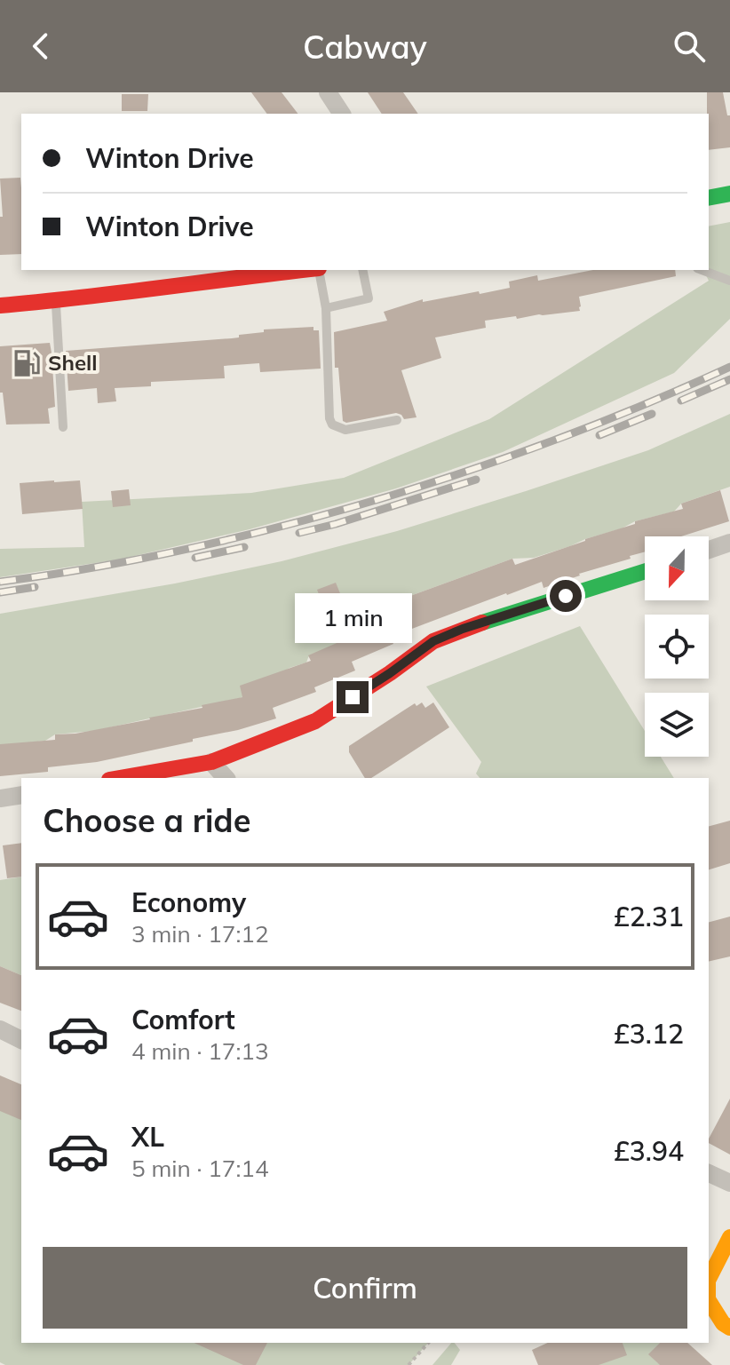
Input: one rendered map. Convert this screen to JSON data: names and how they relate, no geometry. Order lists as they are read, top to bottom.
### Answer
{
  "places": {
    "fuel station": ["Shell"]
  },
  "north": "bottom",
  "page": {
    "header": "Cabway",
    "banner": ["Winton Drive", "Winton Drive"],
    "bubble": "1 min",
    "heading": "Choose a ride",
    "list": [
      {
        "name": "Economy",
        "note": "3 min · 17:12",
        "value": "£2.31"
      },
      {
        "name": "Comfort",
        "note": "4 min · 17:13",
        "value": "£3.12"
      },
      {
        "name": "XL",
        "note": "5 min · 17:14",
        "value": "£3.94"
      }
    ],
    "buttons": "Confirm"
  }
}
